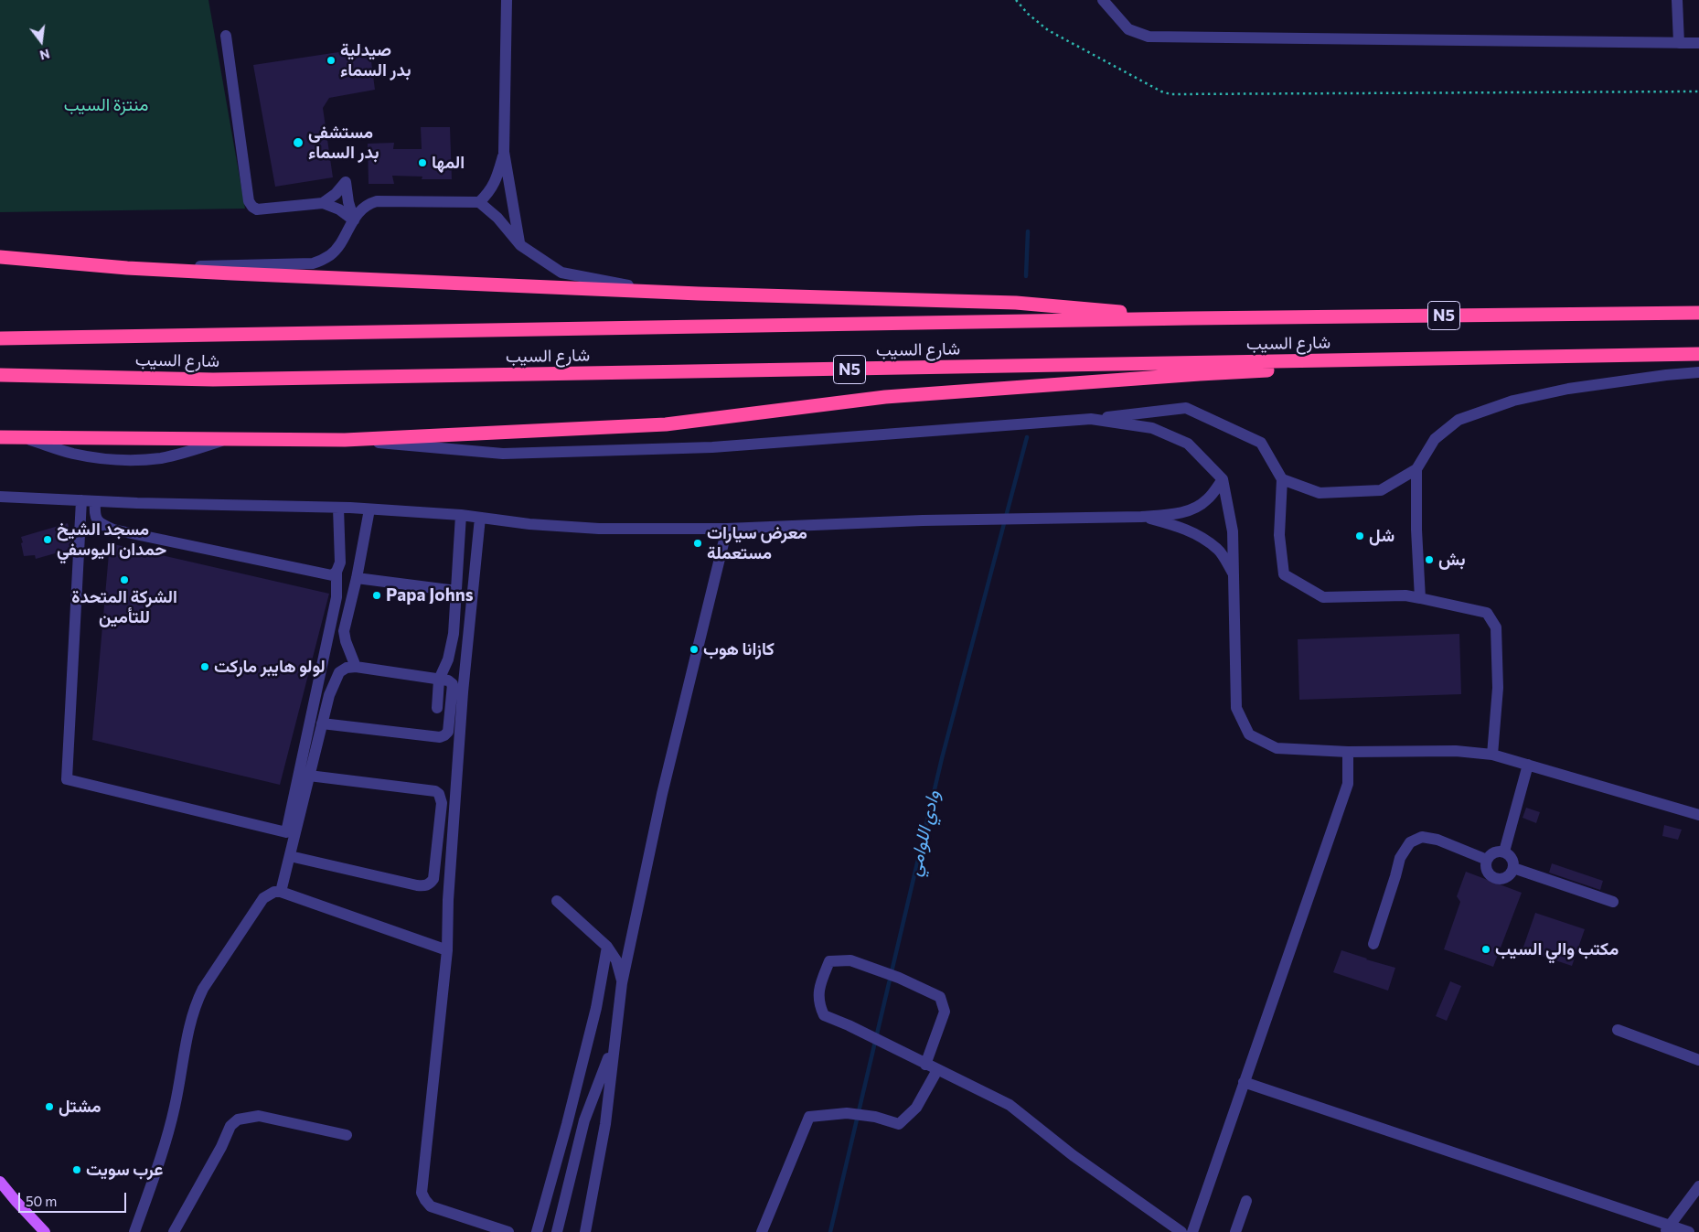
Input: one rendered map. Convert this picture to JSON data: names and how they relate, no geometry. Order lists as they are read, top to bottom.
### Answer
{
  "streets": {
    "highway": ["N5", "شارع السيب"]
  },
  "water": ["وادي اللوامي"],
  "parks": ["منتزة السيب"],
  "places": [
    "صيدلية بدر السماء",
    "مستشفى بدر السماء",
    "المها",
    "شل",
    "مسجد الشيخ حمدان اليوسفي",
    "معرض سيارات مستعملة",
    "بش",
    "الشركة المتحدة للتأمين",
    "Papa Johns",
    "كازانا هوب",
    "لولو هايبر ماركت",
    "مكتب والي السيب",
    "مشتل",
    "عرب سويت"
  ],
  "scale_bar": "50 m",
  "north": "bottom"
}
